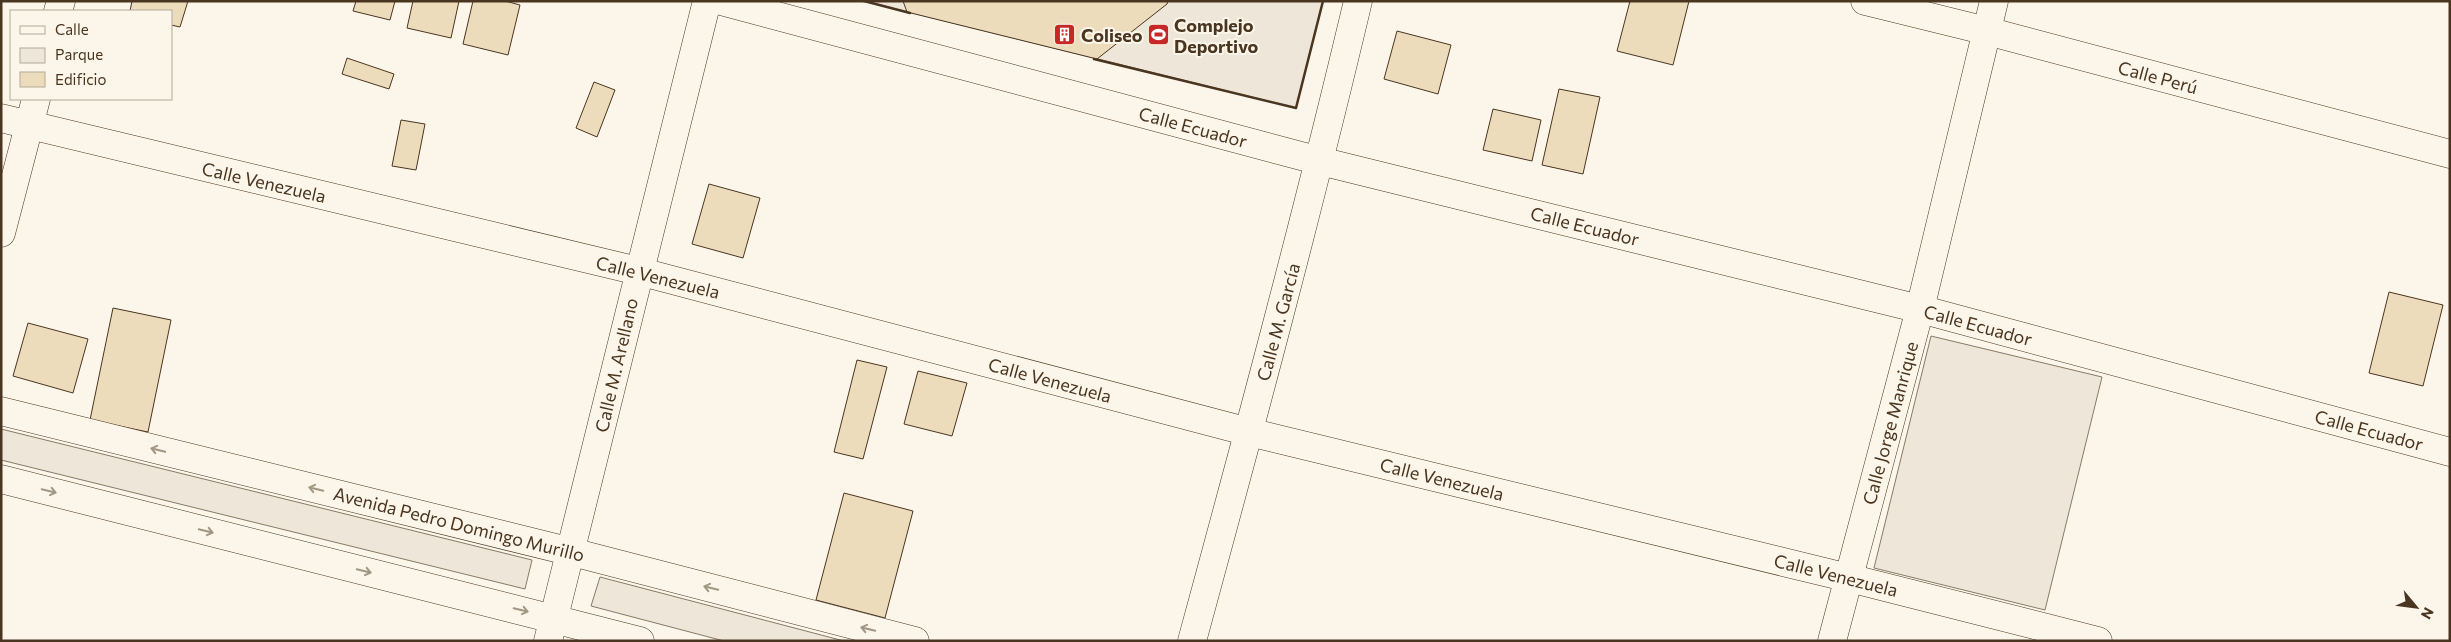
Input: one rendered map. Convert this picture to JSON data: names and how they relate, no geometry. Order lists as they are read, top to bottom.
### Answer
{
  "streets": {
    "street": [
      "Calle Perú",
      "Calle Ecuador",
      "Calle Venezuela",
      "Calle M. García",
      "Calle M. Arellano",
      "Calle Jorge Manrique",
      "Avenida Pedro Domingo Murillo"
    ]
  },
  "crossings": [
    ["Calle Perú", "Calle Jorge Manrique"],
    ["Calle Ecuador", "Calle M. García"],
    ["Calle Ecuador", "Calle Jorge Manrique"],
    ["Calle Venezuela", "Calle M. García"],
    ["Calle Venezuela", "Calle M. Arellano"],
    ["Calle Venezuela", "Calle Jorge Manrique"],
    ["Calle M. Arellano", "Avenida Pedro Domingo Murillo"]
  ],
  "places": {
    "building": ["Coliseo"],
    "sports": ["Complejo Deportivo"]
  },
  "legend": ["Calle", "Parque", "Edificio"],
  "north": "bottom right"
}
